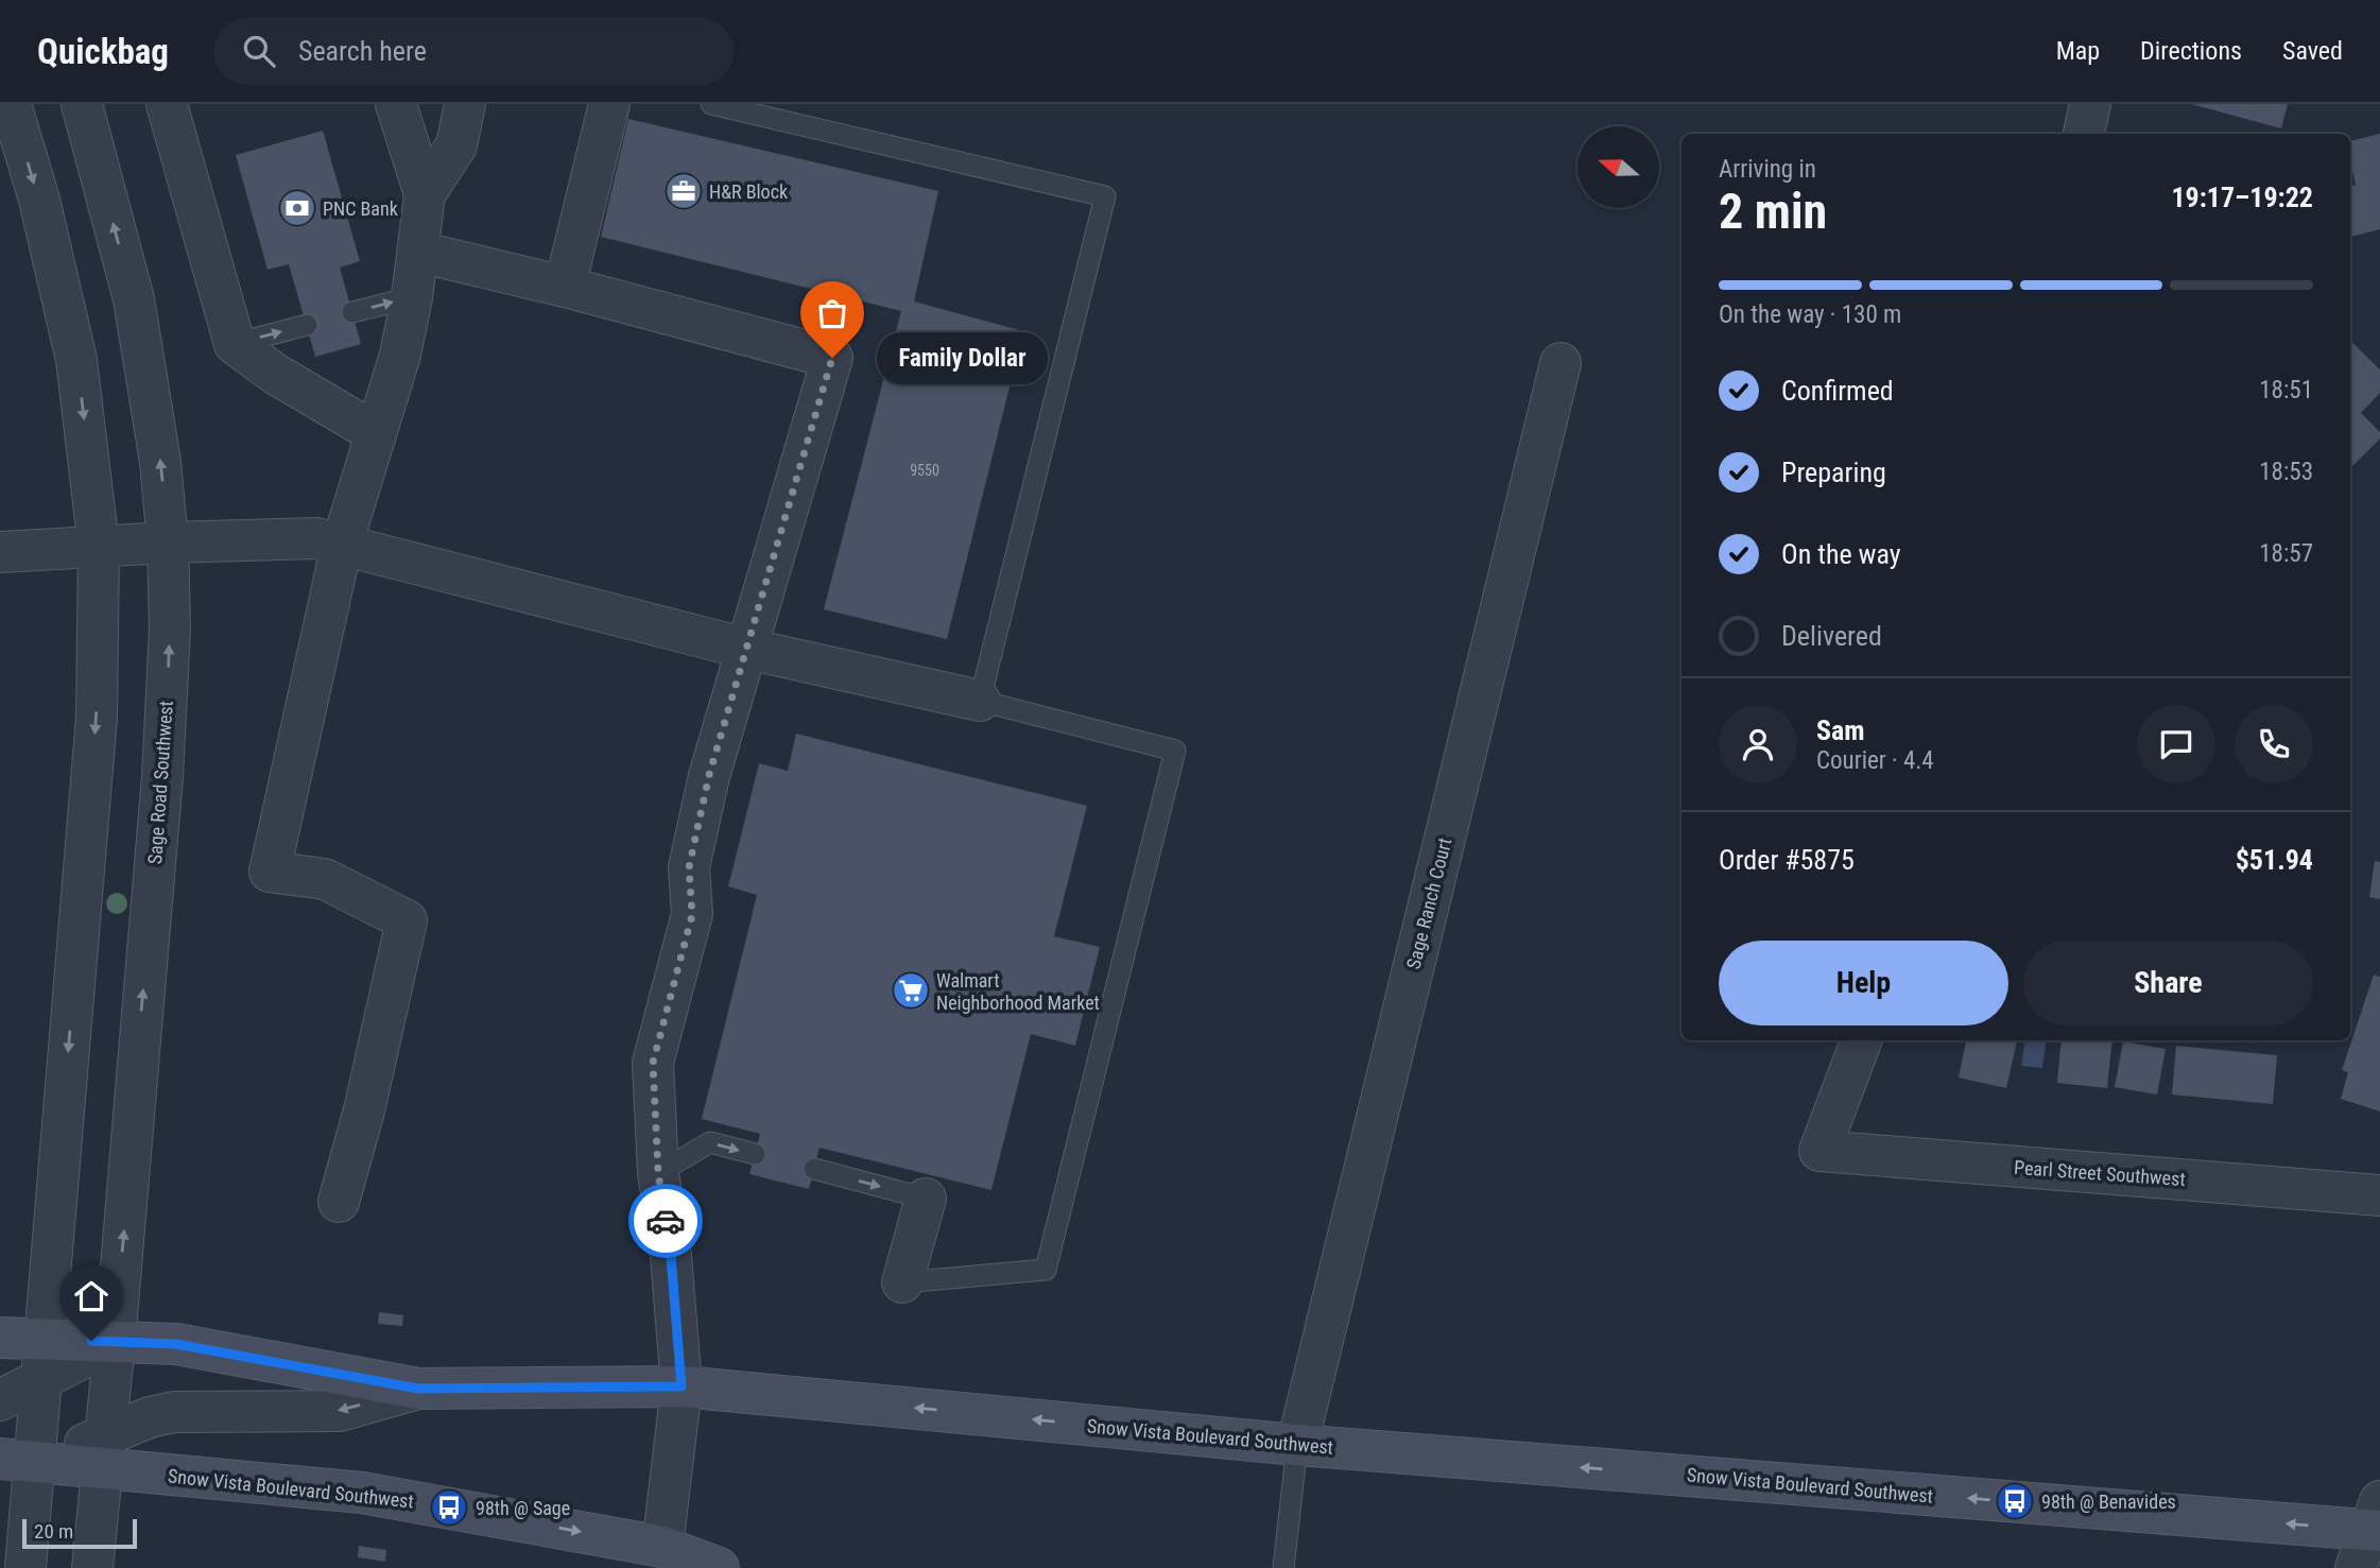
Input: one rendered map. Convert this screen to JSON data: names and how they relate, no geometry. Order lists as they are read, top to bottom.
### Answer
{
  "streets": {
    "main road": ["Snow Vista Boulevard Southwest"],
    "street": ["Sage Road Southwest", "Sage Ranch Court", "Pearl Street Southwest"]
  },
  "crossings": [
    ["Sage Road Southwest", "Snow Vista Boulevard Southwest"],
    ["Sage Ranch Court", "Snow Vista Boulevard Southwest"]
  ],
  "places": {
    "office": ["H&R Block"],
    "bank": ["PNC Bank"],
    "other": ["Family Dollar"],
    "supermarket": ["Walmart Neighborhood Market"],
    "bus stop": ["98th @ Benavides", "98th @ Sage"]
  },
  "house_numbers": ["9550"],
  "scale_bar": "20 m",
  "north": "left",
  "page": {
    "header": "Quickbag",
    "search": "Search here",
    "nav": ["Map", "Directions", "Saved"],
    "heading": ["2 min", "Arriving in", "19:17–19:22"],
    "panel": [
      "Sam",
      "Courier · 4.4",
      "Order #5875",
      "$51.94"
    ],
    "bar": "On the way · 130 m",
    "bubble": "Family Dollar",
    "list": [
      ["Confirmed", "18:51"],
      ["Preparing", "18:53"],
      ["On the way", "18:57"],
      "Delivered"
    ],
    "buttons": ["Help", "Share"],
    "scale": "20 m"
  }
}
